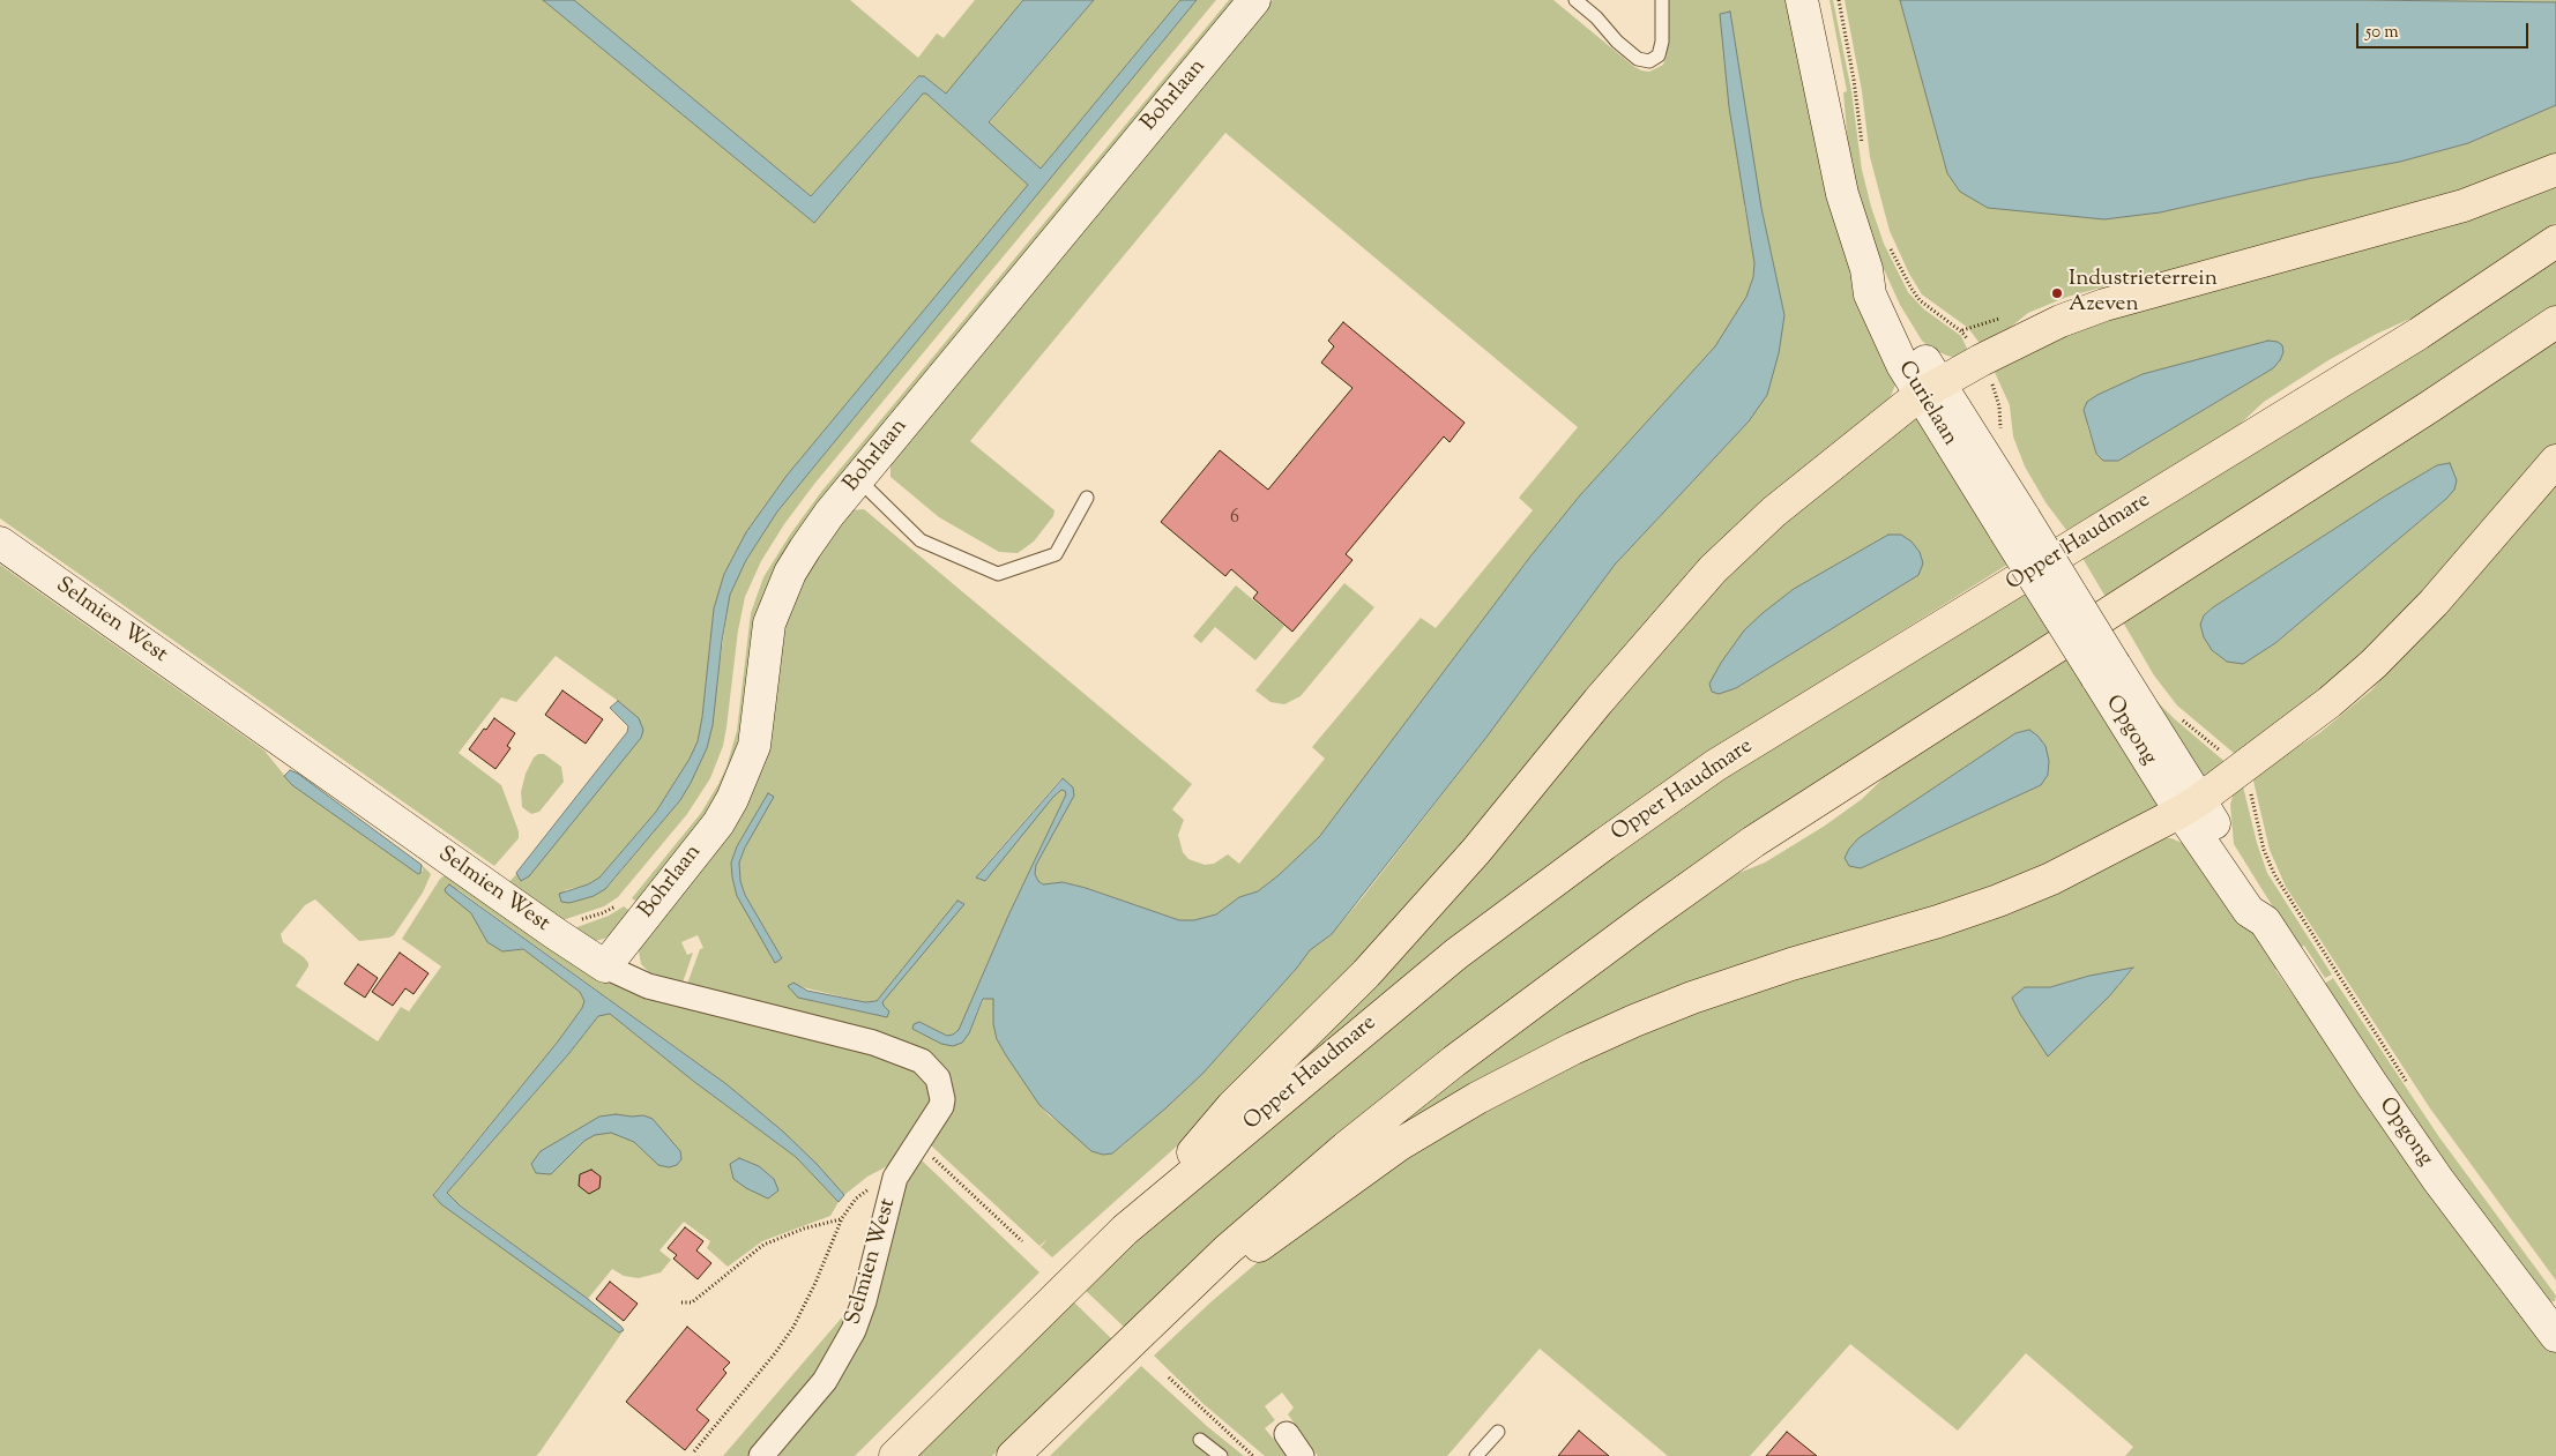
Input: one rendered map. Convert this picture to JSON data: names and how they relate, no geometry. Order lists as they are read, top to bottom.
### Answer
{
  "streets": {
    "highway": ["Opper Haudmare"],
    "main road": [
      "Bohrlaan",
      "Curielaan",
      "Selmien West",
      "Opgong"
    ]
  },
  "crossings": [
    ["Bohrlaan", "Selmien West"],
    ["Curielaan", "Opgong"]
  ],
  "places": ["Industrieterrein Azeven"],
  "house_numbers": ["6"],
  "scale_bar": "50 m"
}
